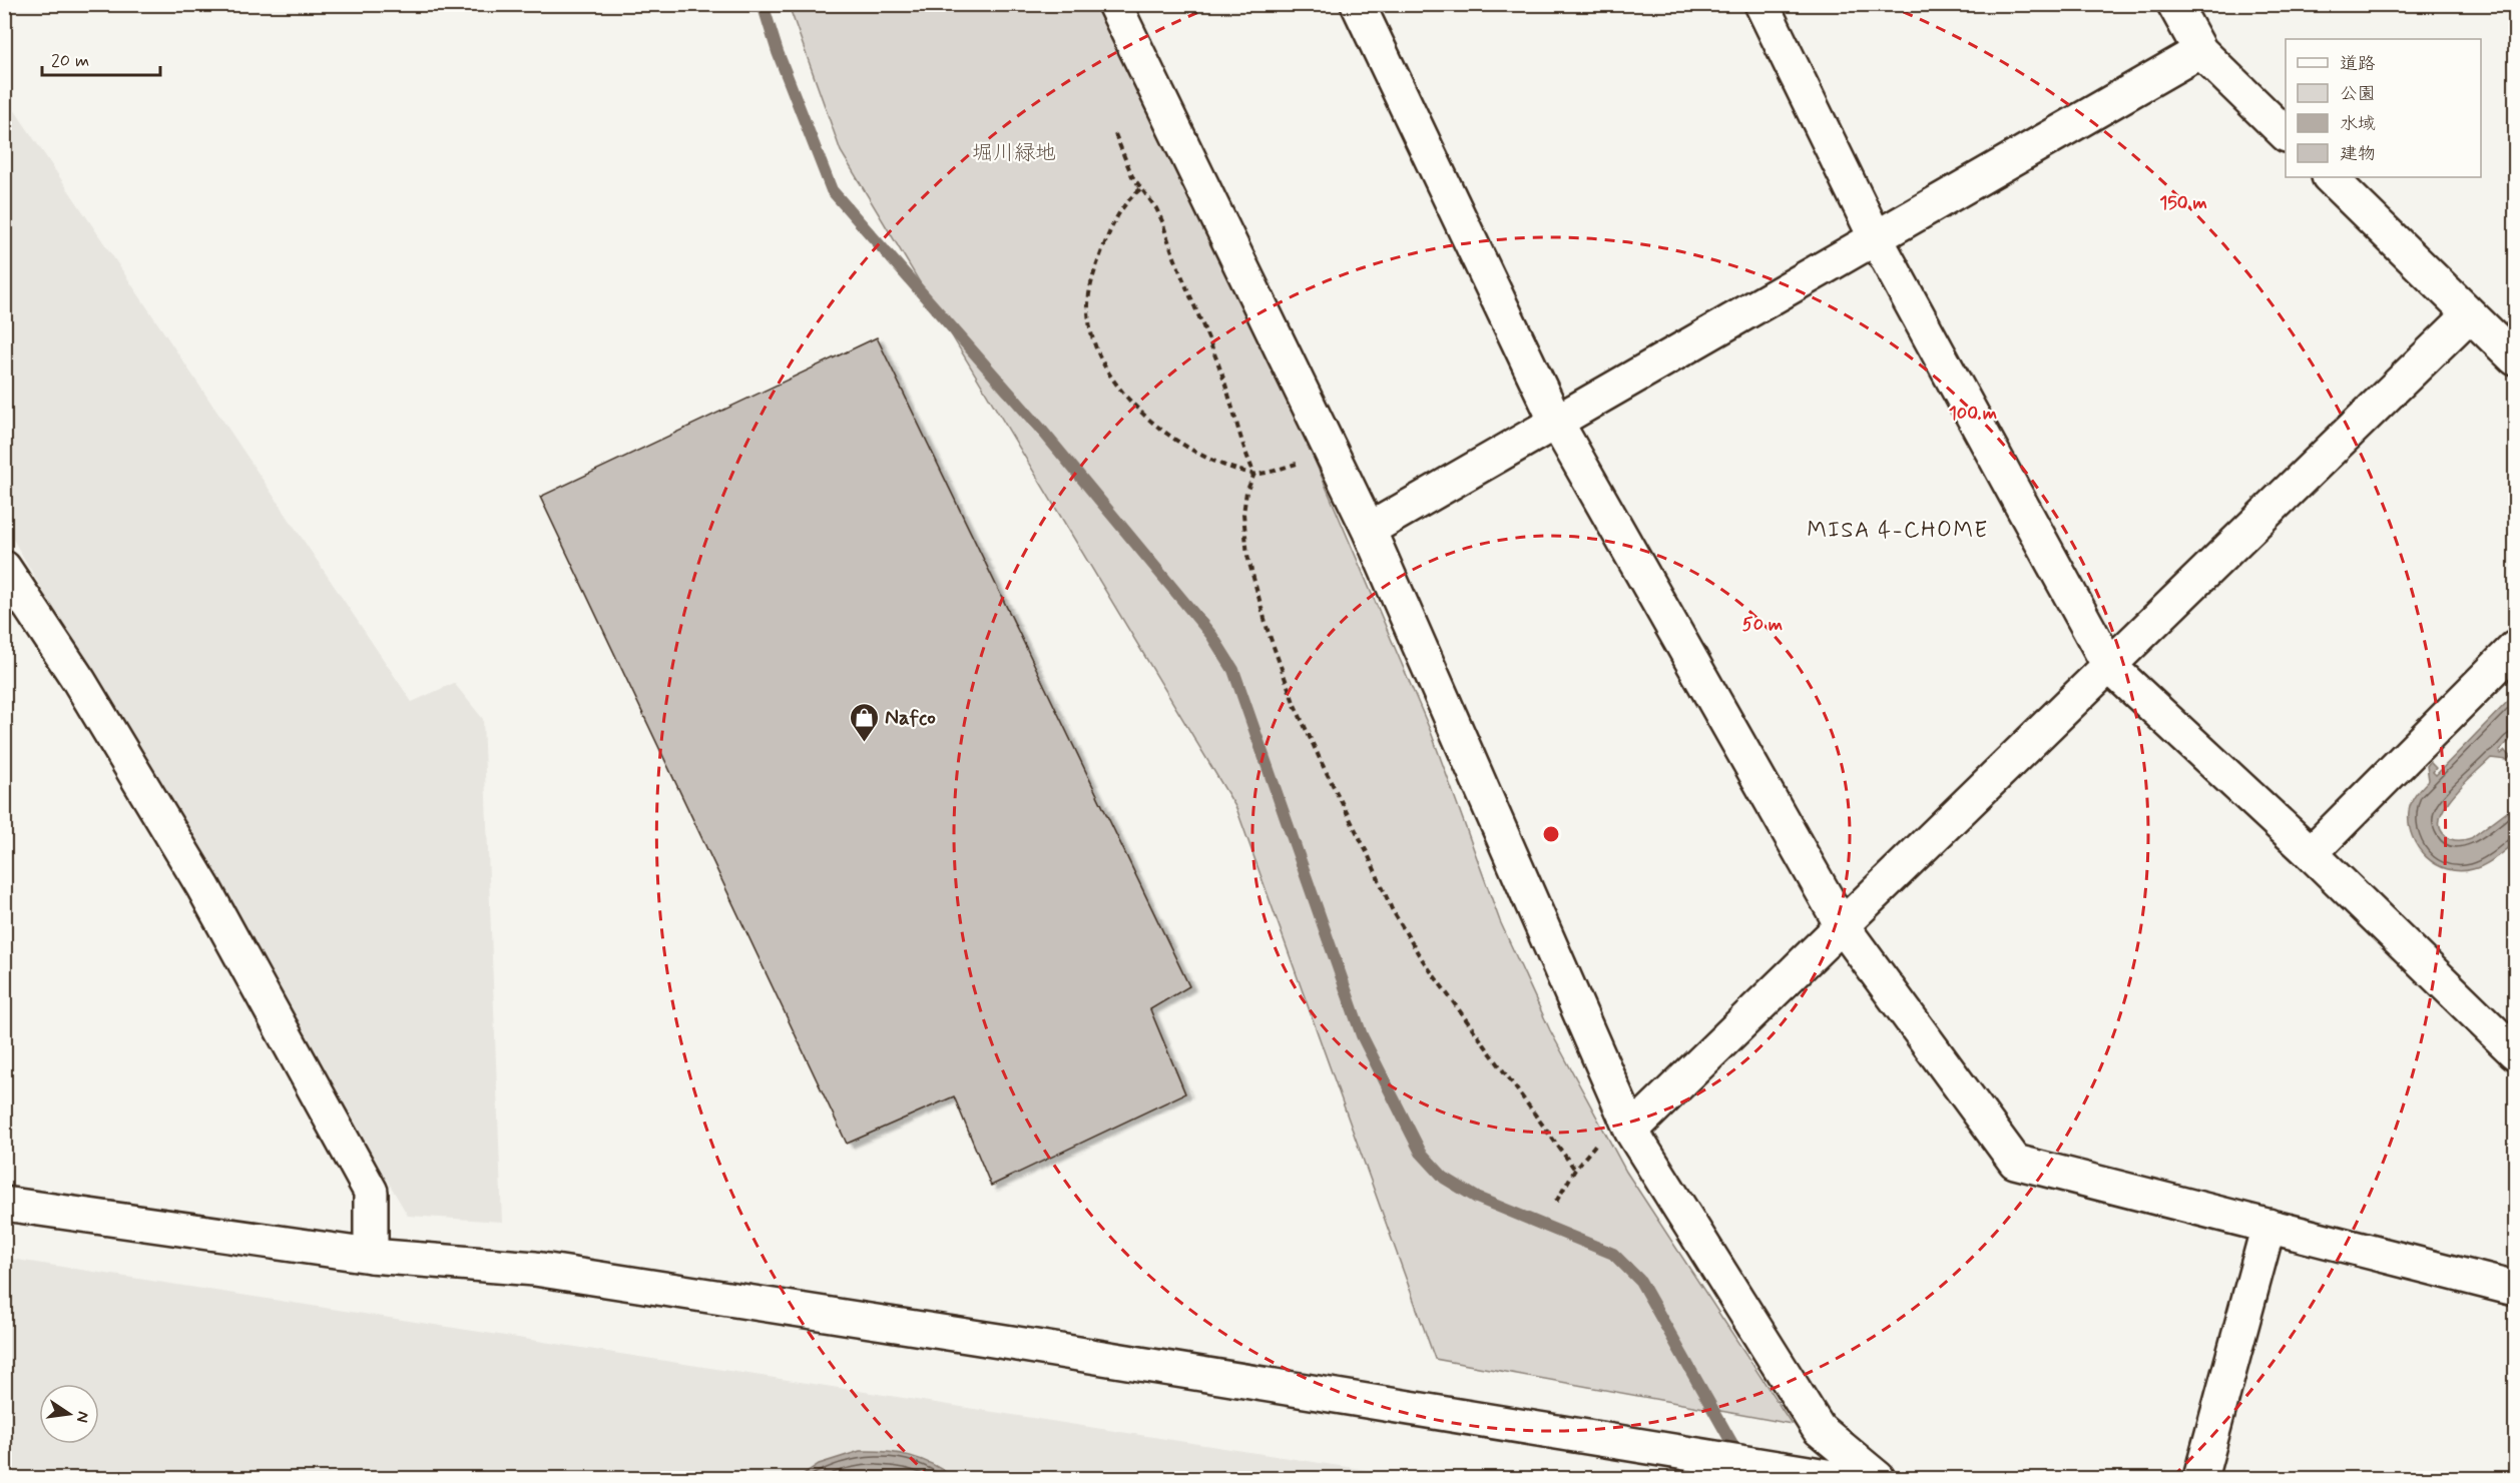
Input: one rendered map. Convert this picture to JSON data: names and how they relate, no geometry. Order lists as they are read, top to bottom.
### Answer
{
  "districts": ["MISA 4-CHOME"],
  "parks": ["堀川緑地"],
  "places": {
    "shop": ["Nafco"]
  },
  "legend": [
    "道路",
    "公園",
    "水域",
    "建物"
  ],
  "scale_bar": "20 m",
  "north": "right",
  "rings": ["150 m", "100 m", "50 m"]
}
